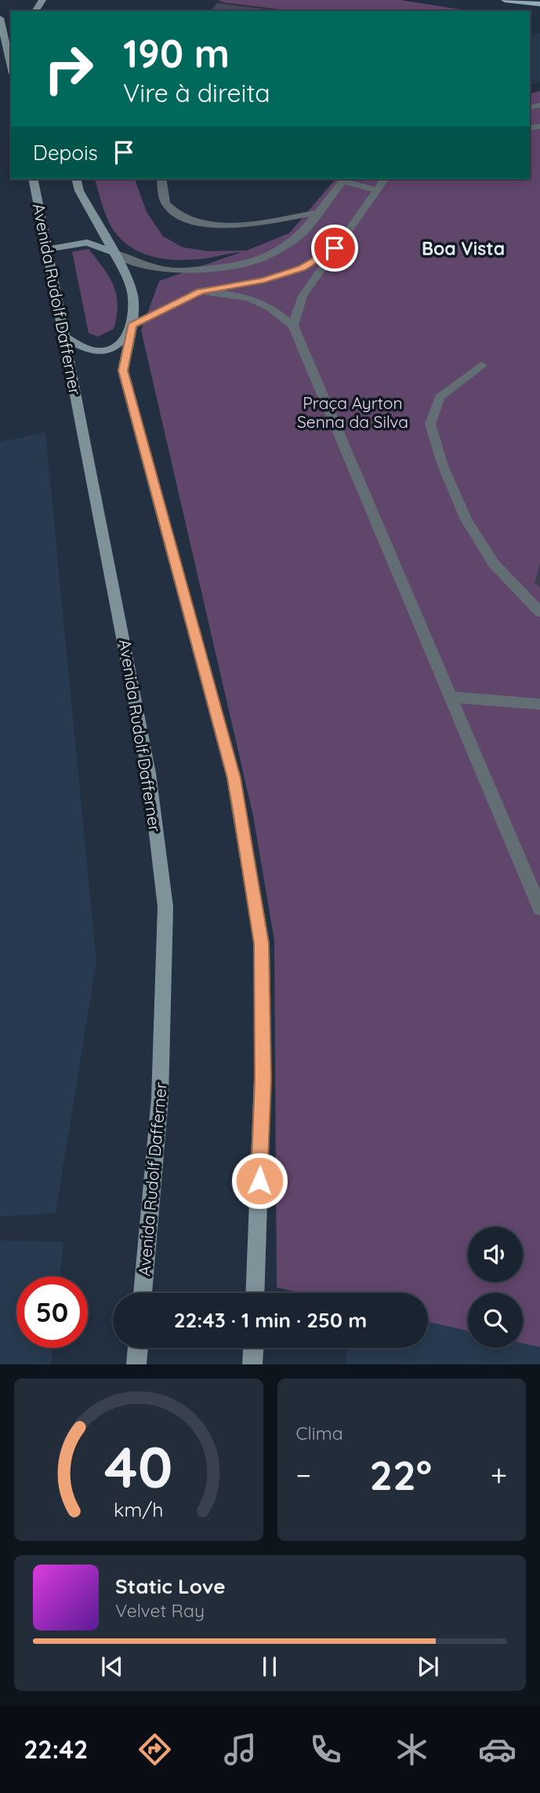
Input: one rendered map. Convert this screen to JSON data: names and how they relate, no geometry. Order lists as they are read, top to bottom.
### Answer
{
  "streets": {
    "main road": ["Avenida Rudolf Dafferner"]
  },
  "districts": ["Boa Vista"],
  "parks": ["Praça Ayrton Senna da Silva"],
  "page": {
    "turn": ["190 m", "Vire à direita"],
    "then": "Depois",
    "limit": "50",
    "trip": "22:43 · 1 min · 250 m",
    "tile": "Clima",
    "heat": ["−", "22°", "+"],
    "song": ["Static Love", "Velvet Ray"],
    "tabs": "22:42",
    "gauge": ["40", "km/h"]
  }
}
